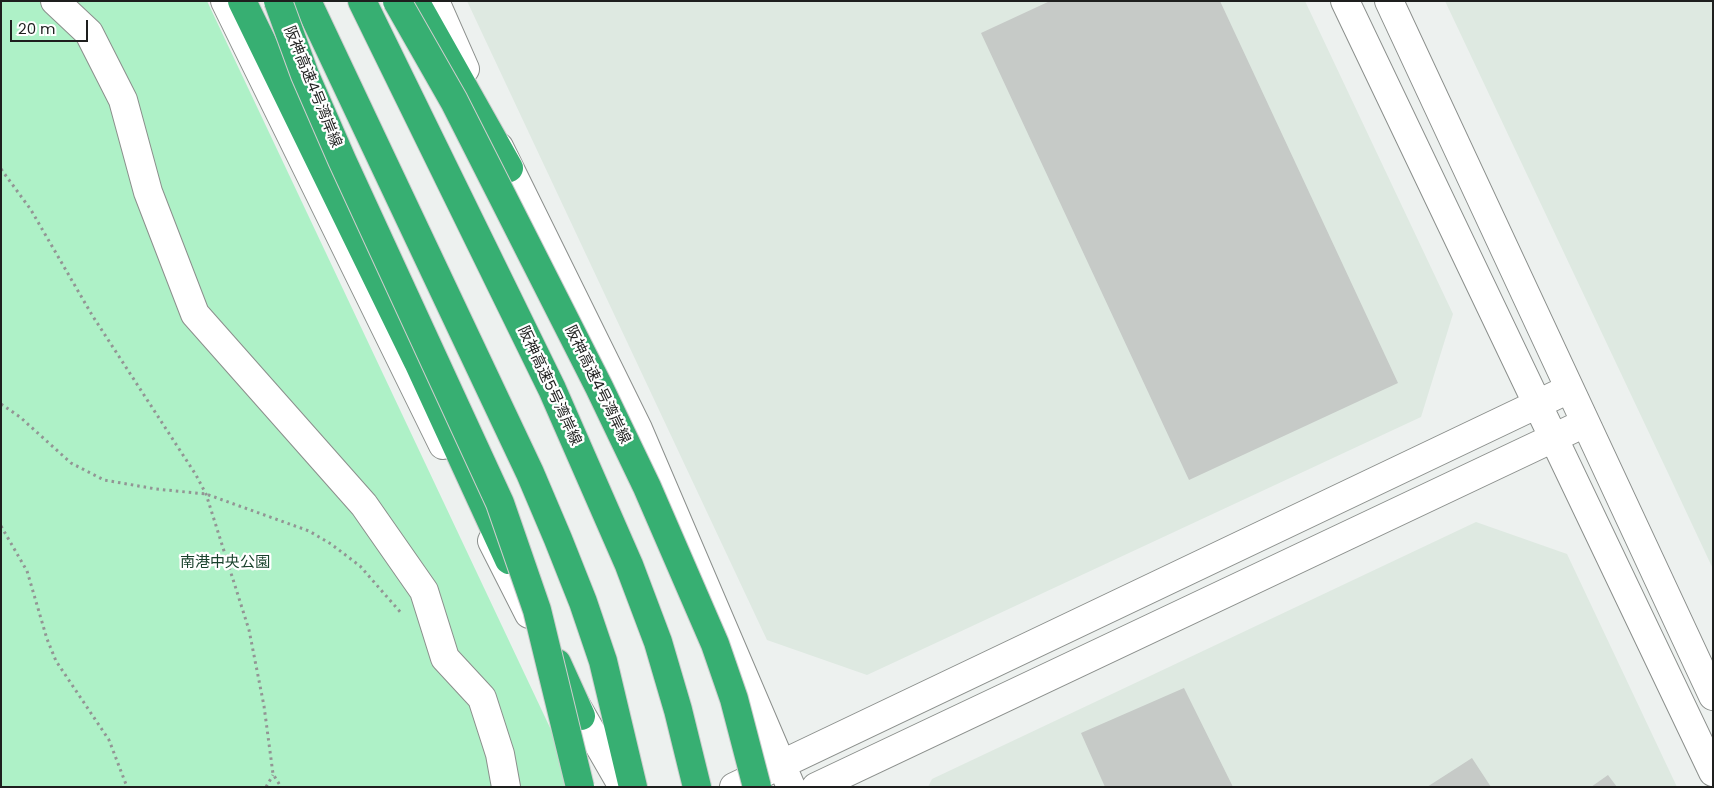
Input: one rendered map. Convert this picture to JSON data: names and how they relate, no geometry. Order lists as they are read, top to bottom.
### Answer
{
  "streets": {
    "highway": ["阪神高速4号湾岸線", "阪神高速5号湾岸線"]
  },
  "parks": ["南港中央公園"],
  "scale_bar": "20 m"
}
